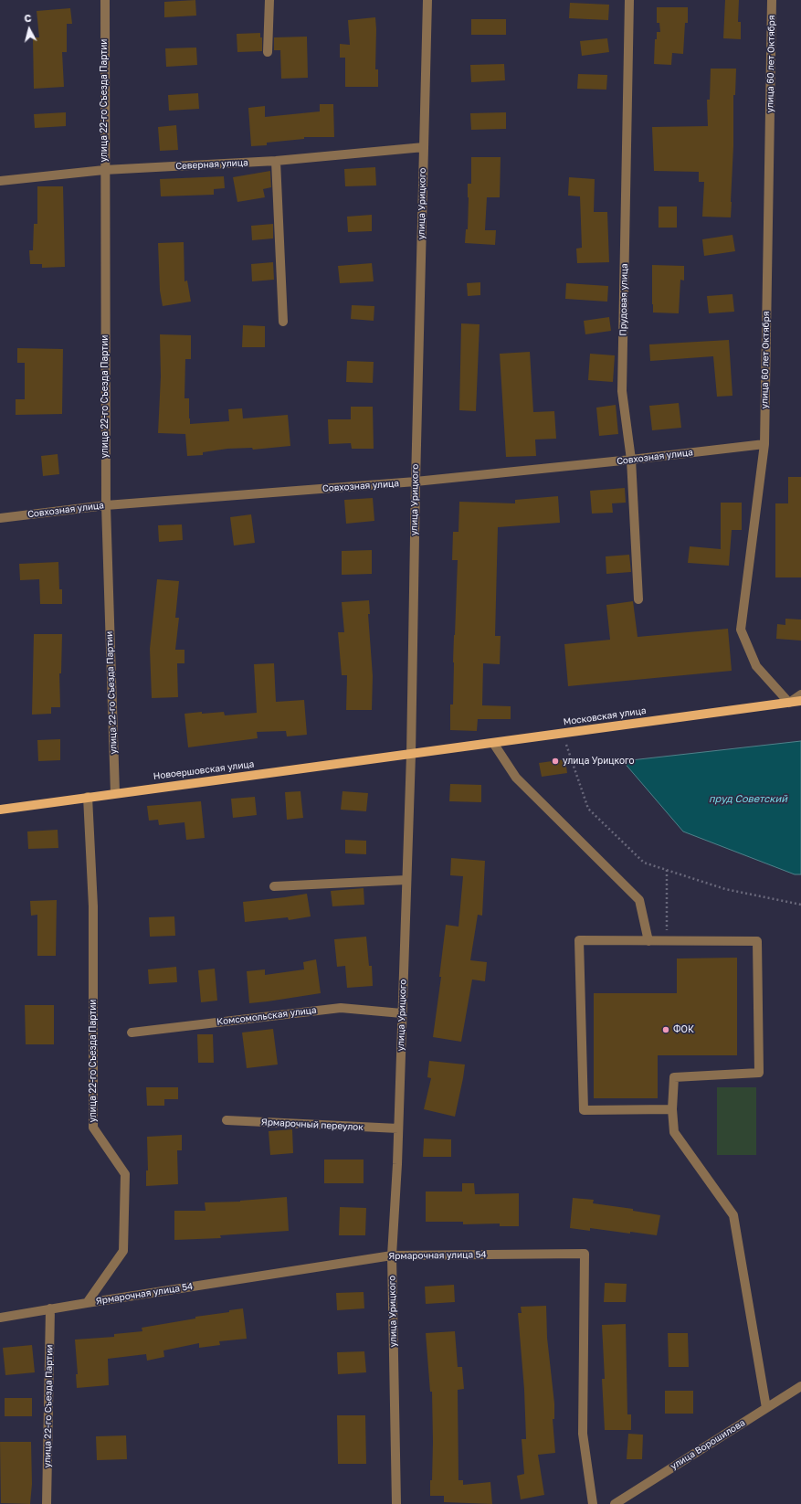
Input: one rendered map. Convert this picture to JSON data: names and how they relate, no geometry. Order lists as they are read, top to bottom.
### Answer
{
  "streets": {
    "main road": ["Московская улица", "Новоершовская улица"],
    "street": [
      "улица 60 лет Октября",
      "улица 22-го Съезда Партии",
      "Северная улица",
      "улица Урицкого",
      "Прудовая улица",
      "Совхозная улица",
      "Комсомольская улица",
      "Ярмарочный переулок",
      "Ярмарочная улица 54",
      "улица Ворошилова"
    ]
  },
  "crossings": [
    ["улица 60 лет Октября", "Совхозная улица"],
    ["улица 60 лет Октября", "Московская улица"],
    ["улица 22-го Съезда Партии", "Северная улица"],
    ["улица 22-го Съезда Партии", "Совхозная улица"],
    ["улица 22-го Съезда Партии", "Новоершовская улица"],
    ["улица 22-го Съезда Партии", "Ярмарочная улица 54"],
    ["Северная улица", "улица Урицкого"],
    ["улица Урицкого", "Совхозная улица"],
    ["улица Урицкого", "Московская улица"],
    ["улица Урицкого", "Новоершовская улица"],
    ["улица Урицкого", "Комсомольская улица"],
    ["улица Урицкого", "Ярмарочный переулок"],
    ["улица Урицкого", "Ярмарочная улица 54"],
    ["Прудовая улица", "Совхозная улица"],
    ["Московская улица", "Новоершовская улица"]
  ],
  "water": ["пруд Советский"],
  "places": ["улица Урицкого", "ФОК"],
  "north": "top"
}
